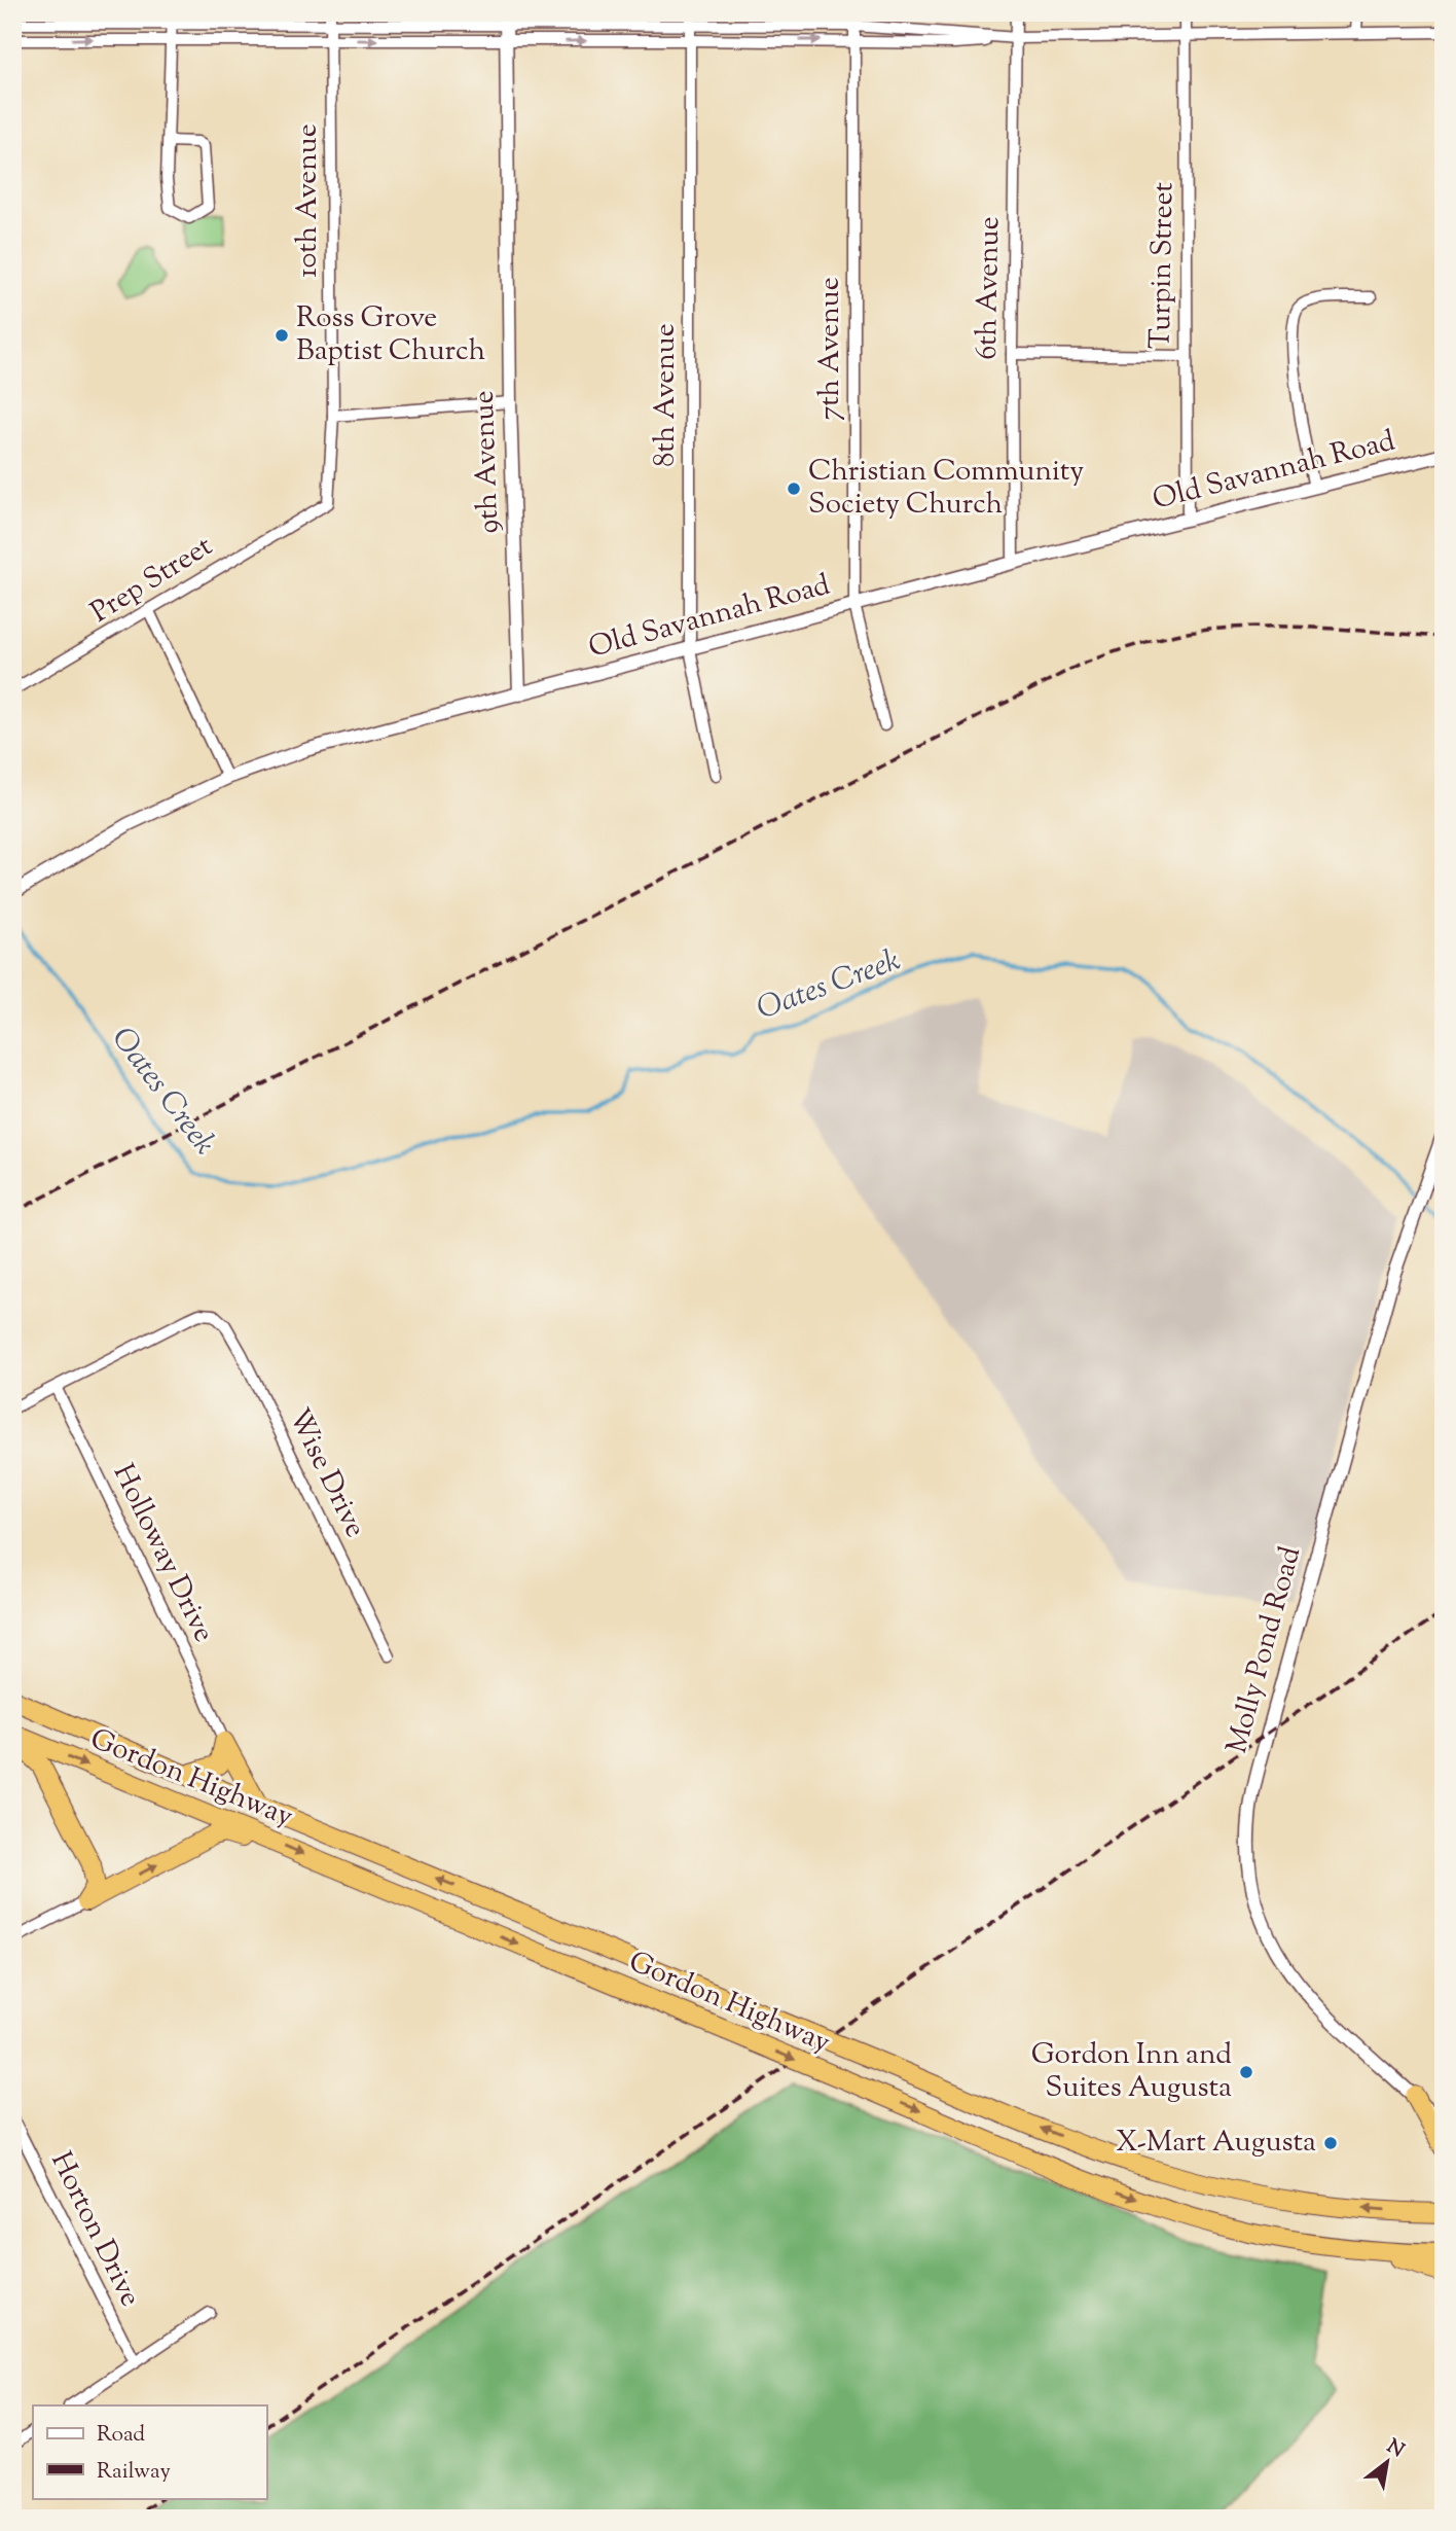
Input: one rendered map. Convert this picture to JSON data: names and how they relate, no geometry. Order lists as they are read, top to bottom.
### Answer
{
  "streets": {
    "highway": ["Gordon Highway"],
    "street": [
      "10th Avenue",
      "Turpin Street",
      "6th Avenue",
      "7th Avenue",
      "8th Avenue",
      "9th Avenue",
      "Old Savannah Road",
      "Prep Street",
      "Wise Drive",
      "Holloway Drive",
      "Molly Pond Road",
      "Horton Drive"
    ]
  },
  "crossings": [
    ["10th Avenue", "Prep Street"],
    ["Turpin Street", "Old Savannah Road"],
    ["6th Avenue", "Old Savannah Road"],
    ["7th Avenue", "Old Savannah Road"],
    ["8th Avenue", "Old Savannah Road"],
    ["9th Avenue", "Old Savannah Road"],
    ["Wise Drive", "Holloway Drive"]
  ],
  "water": ["Oates Creek"],
  "places": [
    "Ross Grove Baptist Church",
    "Christian Community Society Church",
    "Gordon Inn and Suites Augusta",
    "X-Mart Augusta"
  ],
  "legend": ["Road", "Railway"],
  "north": "top right"
}
